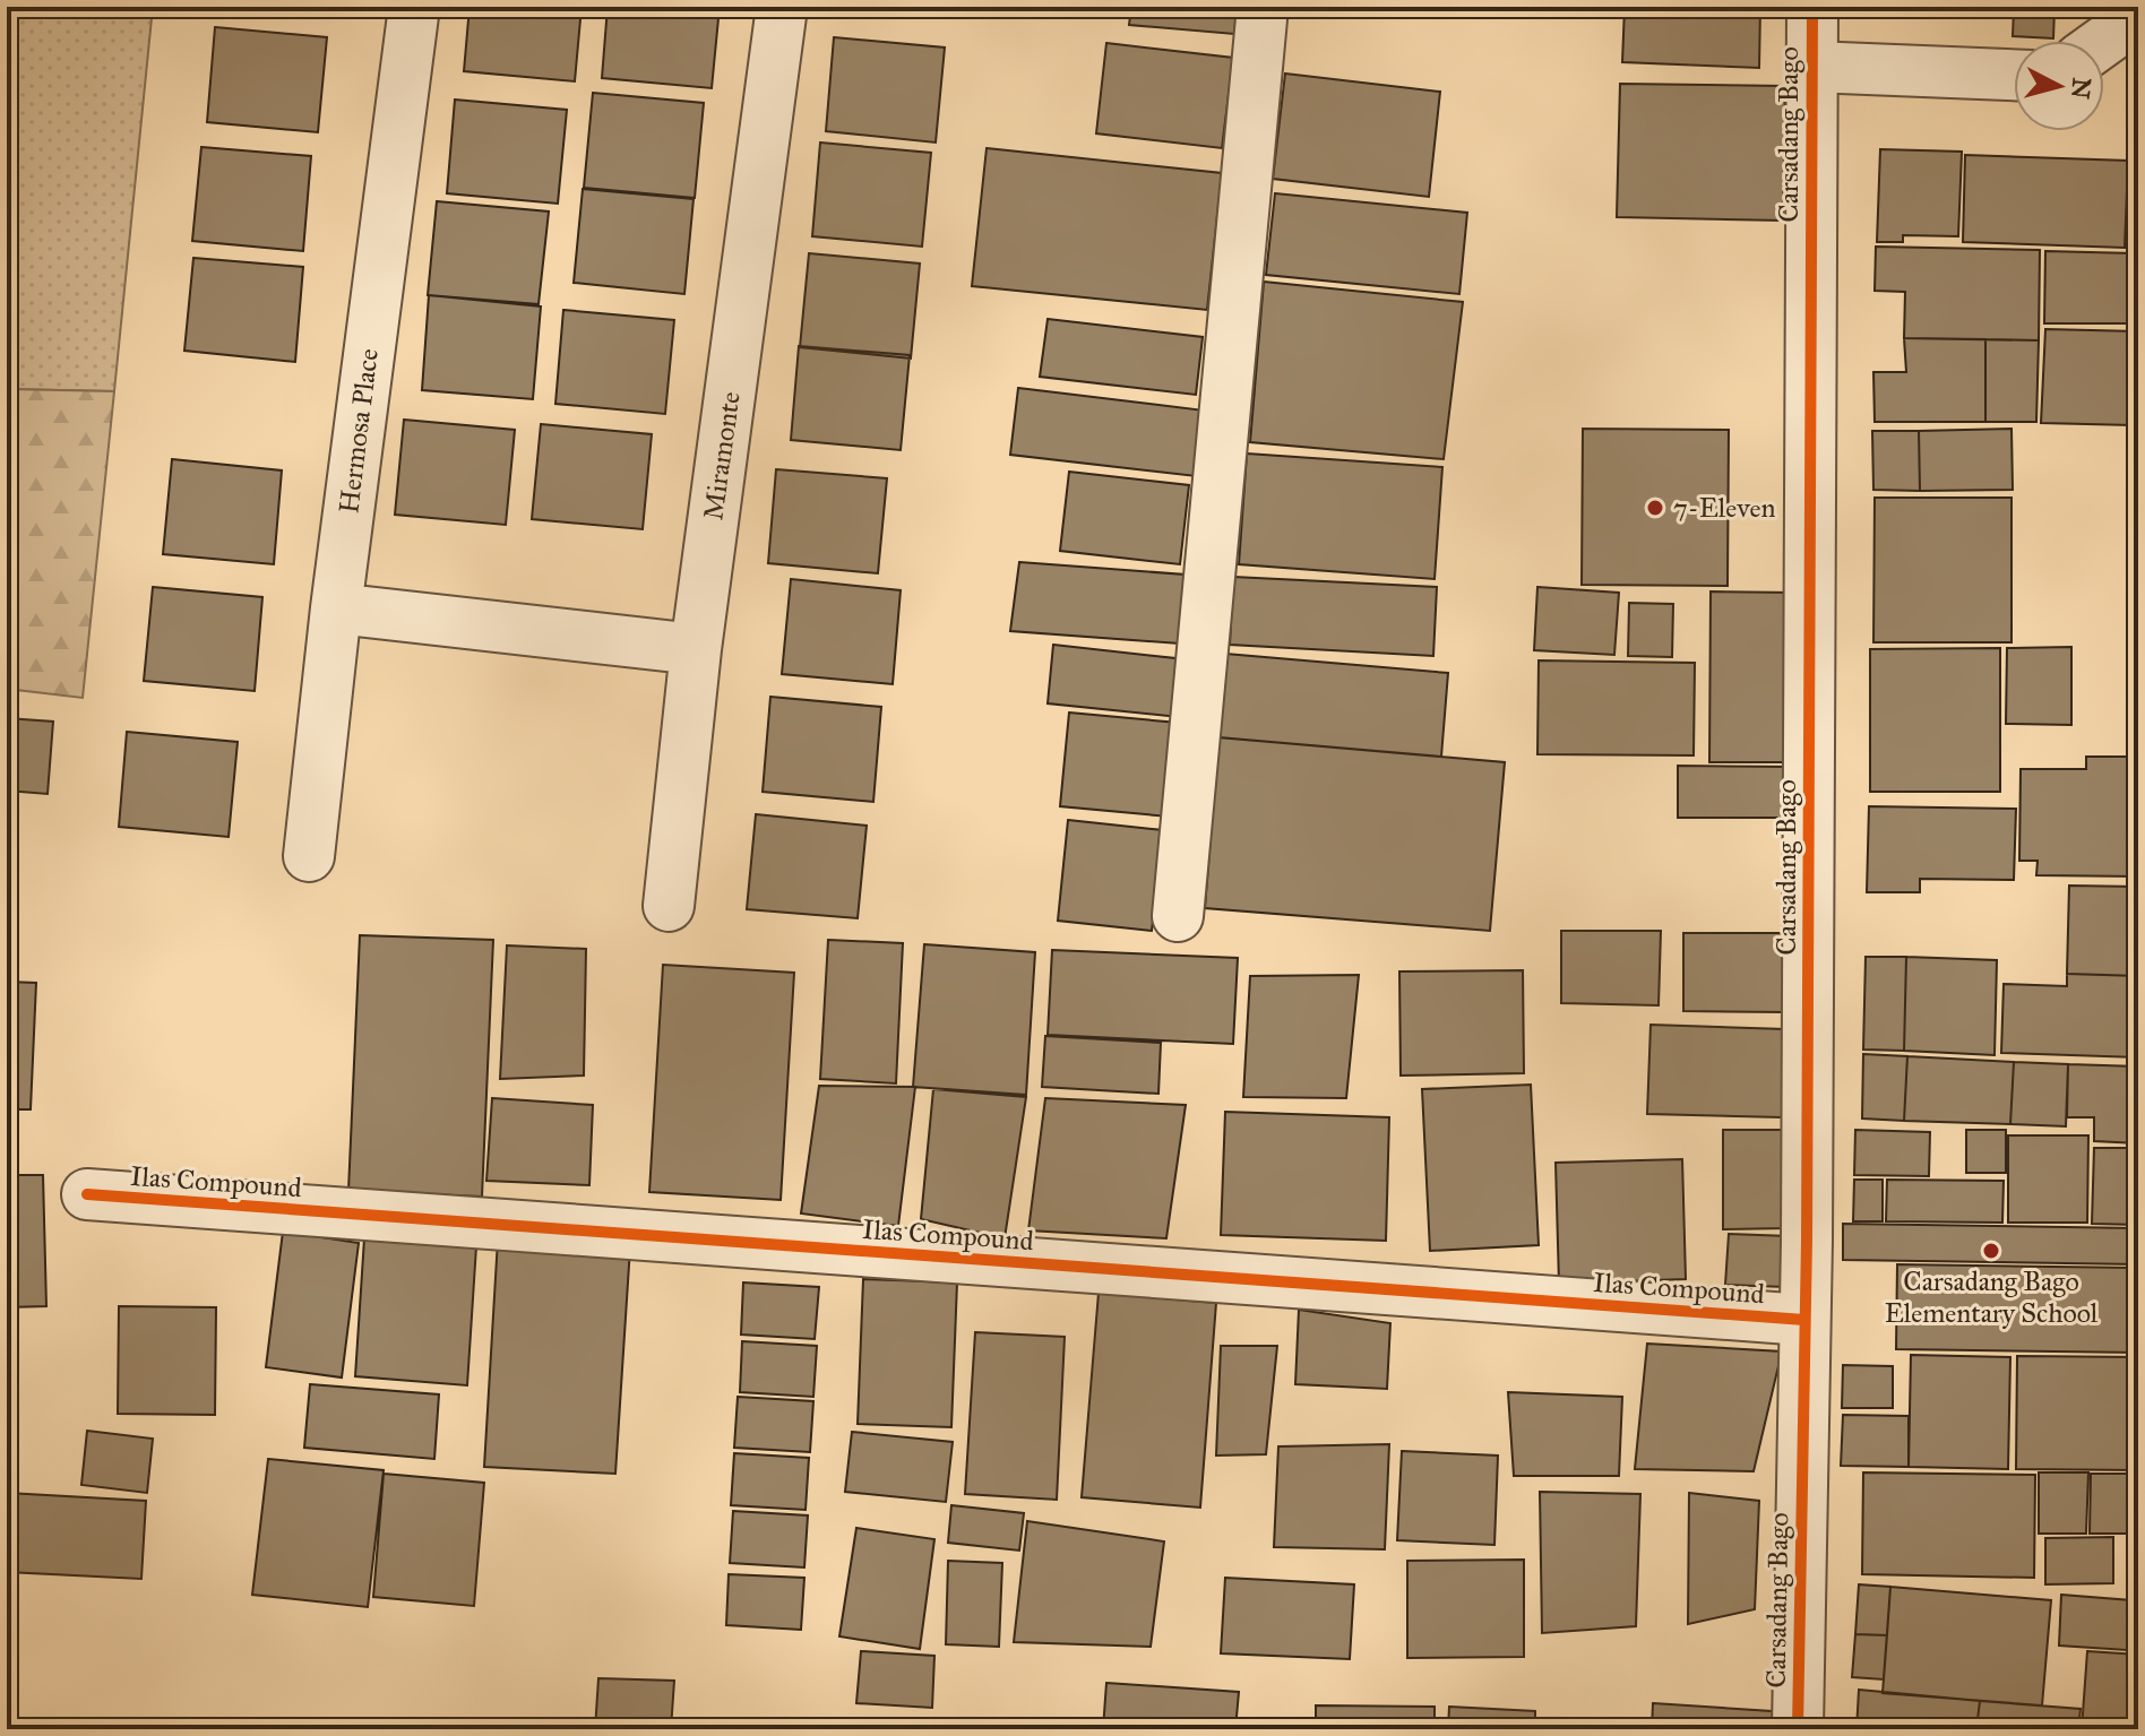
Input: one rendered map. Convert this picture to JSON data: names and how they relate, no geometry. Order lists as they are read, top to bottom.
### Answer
{
  "streets": {
    "street": [
      "Carsadang Bago",
      "Hermosa Place",
      "Miramonte",
      "Ilas Compound"
    ]
  },
  "crossings": [
    ["Carsadang Bago", "Ilas Compound"]
  ],
  "places": ["7-Eleven", "Carsadang Bago Elementary School"],
  "north": "right"
}
